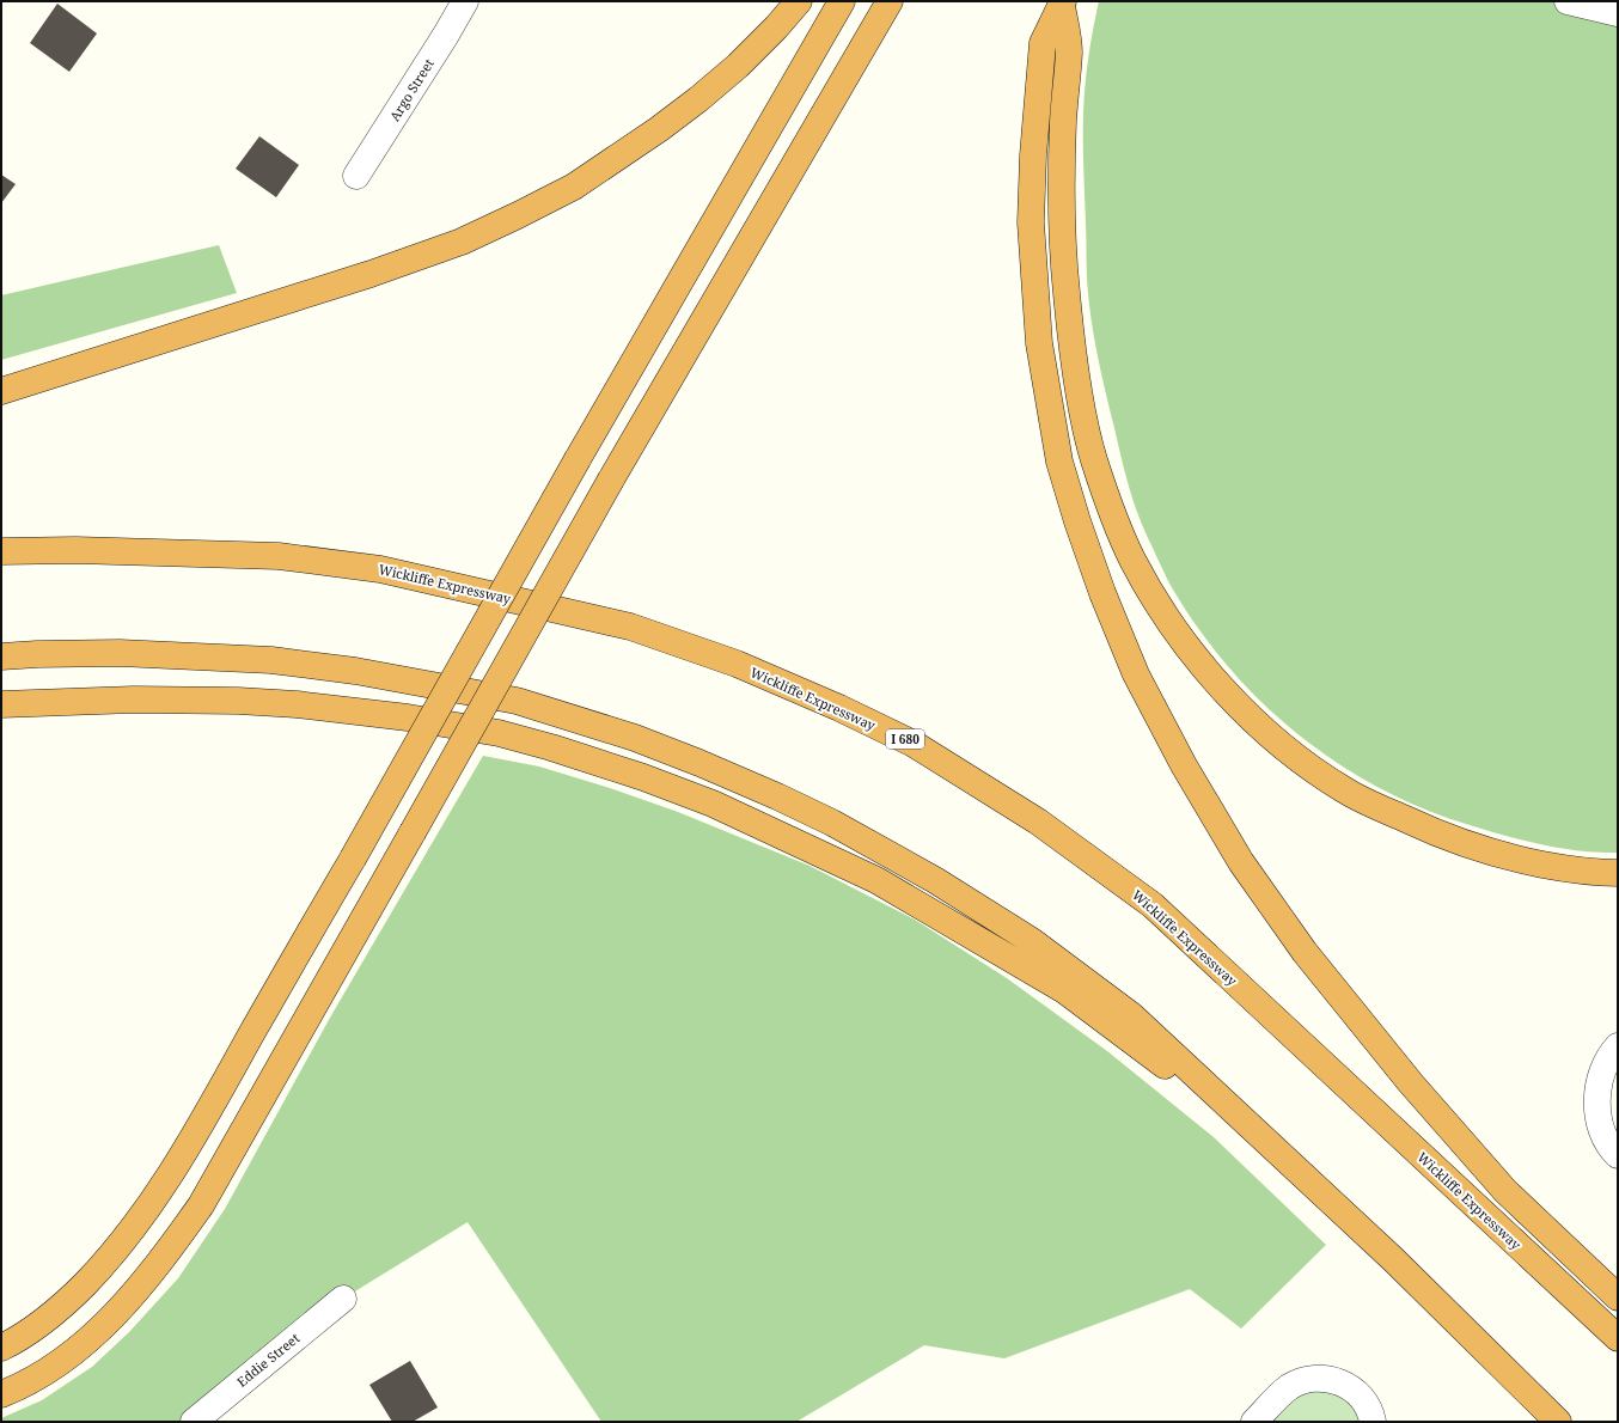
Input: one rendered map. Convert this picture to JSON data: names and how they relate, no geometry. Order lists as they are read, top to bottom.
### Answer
{
  "streets": {
    "highway": ["Wickliffe Expressway", "I 680"],
    "street": ["Argo Street", "Eddie Street"]
  }
}
